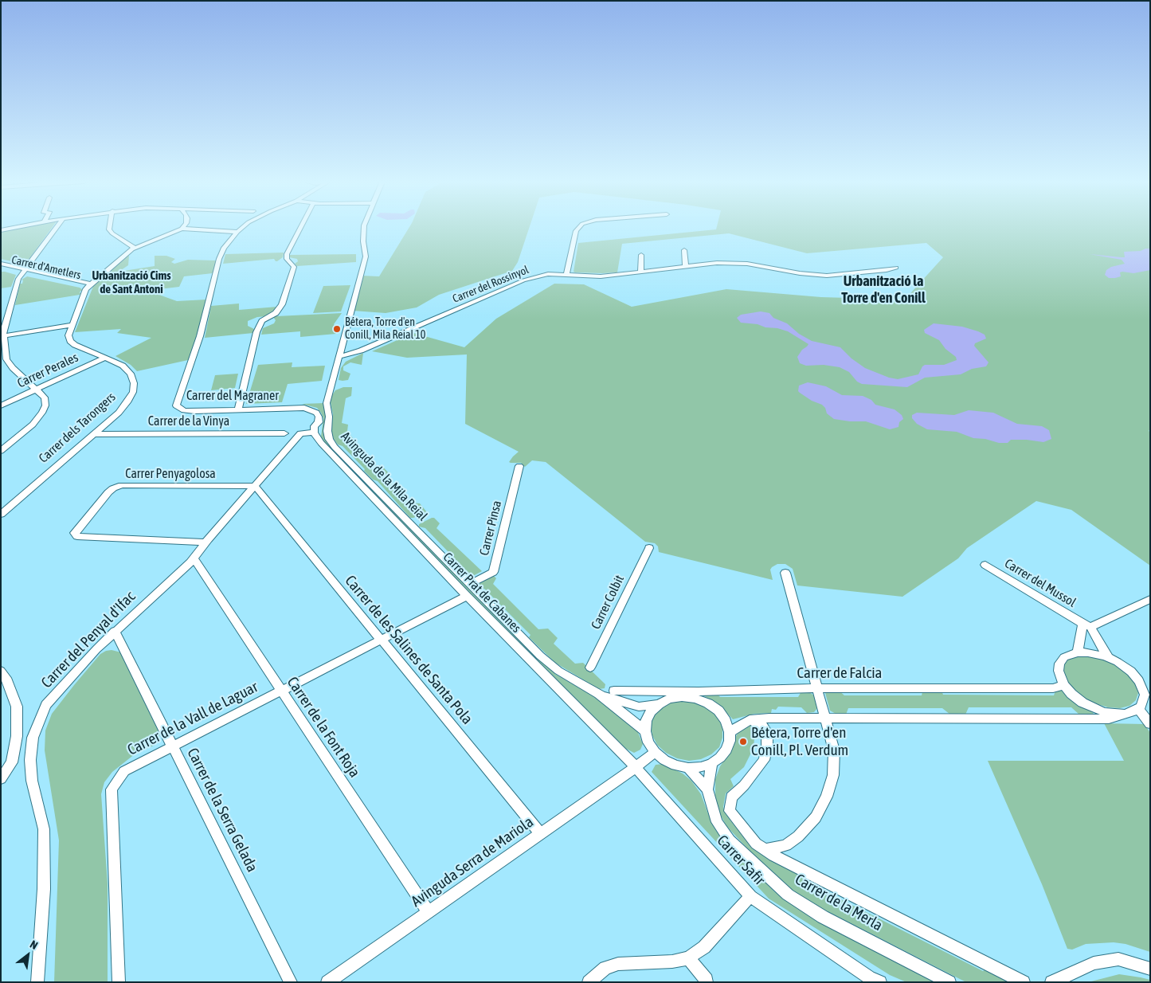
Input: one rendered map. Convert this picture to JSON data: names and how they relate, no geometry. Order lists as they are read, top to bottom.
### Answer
{
  "streets": {
    "street": [
      "Carrer d'Ametlers",
      "Carrer del Rossinyol",
      "Carrer Perales",
      "Carrer del Magraner",
      "Carrer de la Vinya",
      "Carrer dels Tarongers",
      "Carrer Penyagolosa",
      "Avinguda de la Mila Reial",
      "Carrer Pinsa",
      "Carrer del Mussol",
      "Carrer Prat de Cabanes",
      "Carrer Colbit",
      "Carrer del Penyal d'Ifac",
      "Carrer de les Salines de Santa Pola",
      "Carrer de Falcia",
      "Carrer de la Vall de Laguar",
      "Carrer de la Font Roja",
      "Carrer de la Serra Gelada",
      "Carrer Safir",
      "Avinguda Serra de Mariola",
      "Carrer de la Merla"
    ]
  },
  "crossings": [
    ["Carrer del Rossinyol", "Avinguda de la Mila Reial"],
    ["Carrer Perales", "Carrer dels Tarongers"],
    ["Carrer del Magraner", "Carrer Prat de Cabanes"],
    ["Carrer del Magraner", "Carrer del Penyal d'Ifac"],
    ["Carrer de la Vinya", "Carrer dels Tarongers"],
    ["Carrer Penyagolosa", "Carrer del Penyal d'Ifac"],
    ["Carrer Penyagolosa", "Carrer de les Salines de Santa Pola"],
    ["Avinguda de la Mila Reial", "Carrer Pinsa"],
    ["Avinguda de la Mila Reial", "Avinguda Serra de Mariola"],
    ["Avinguda de la Mila Reial", "Carrer de la Merla"],
    ["Carrer Prat de Cabanes", "Carrer del Penyal d'Ifac"],
    ["Carrer Prat de Cabanes", "Carrer de la Vall de Laguar"],
    ["Carrer Prat de Cabanes", "Carrer Safir"],
    ["Carrer Prat de Cabanes", "Avinguda Serra de Mariola"],
    ["Carrer del Penyal d'Ifac", "Carrer de les Salines de Santa Pola"],
    ["Carrer del Penyal d'Ifac", "Carrer de la Font Roja"],
    ["Carrer del Penyal d'Ifac", "Carrer de la Serra Gelada"],
    ["Carrer de les Salines de Santa Pola", "Carrer de la Vall de Laguar"],
    ["Carrer de les Salines de Santa Pola", "Avinguda Serra de Mariola"],
    ["Carrer de la Vall de Laguar", "Carrer de la Font Roja"],
    ["Carrer de la Vall de Laguar", "Carrer de la Serra Gelada"],
    ["Carrer de la Font Roja", "Avinguda Serra de Mariola"],
    ["Carrer Safir", "Avinguda Serra de Mariola"],
    ["Avinguda Serra de Mariola", "Carrer de la Merla"]
  ],
  "districts": ["Urbanització Cims de Sant Antoni", "Urbanització la Torre d'en Conill"],
  "places": ["Bétera, Torre d'en Conill, Mila Reial 10", "Bétera, Torre d'en Conill, Pl. Verdum"],
  "north": "top right"
}
